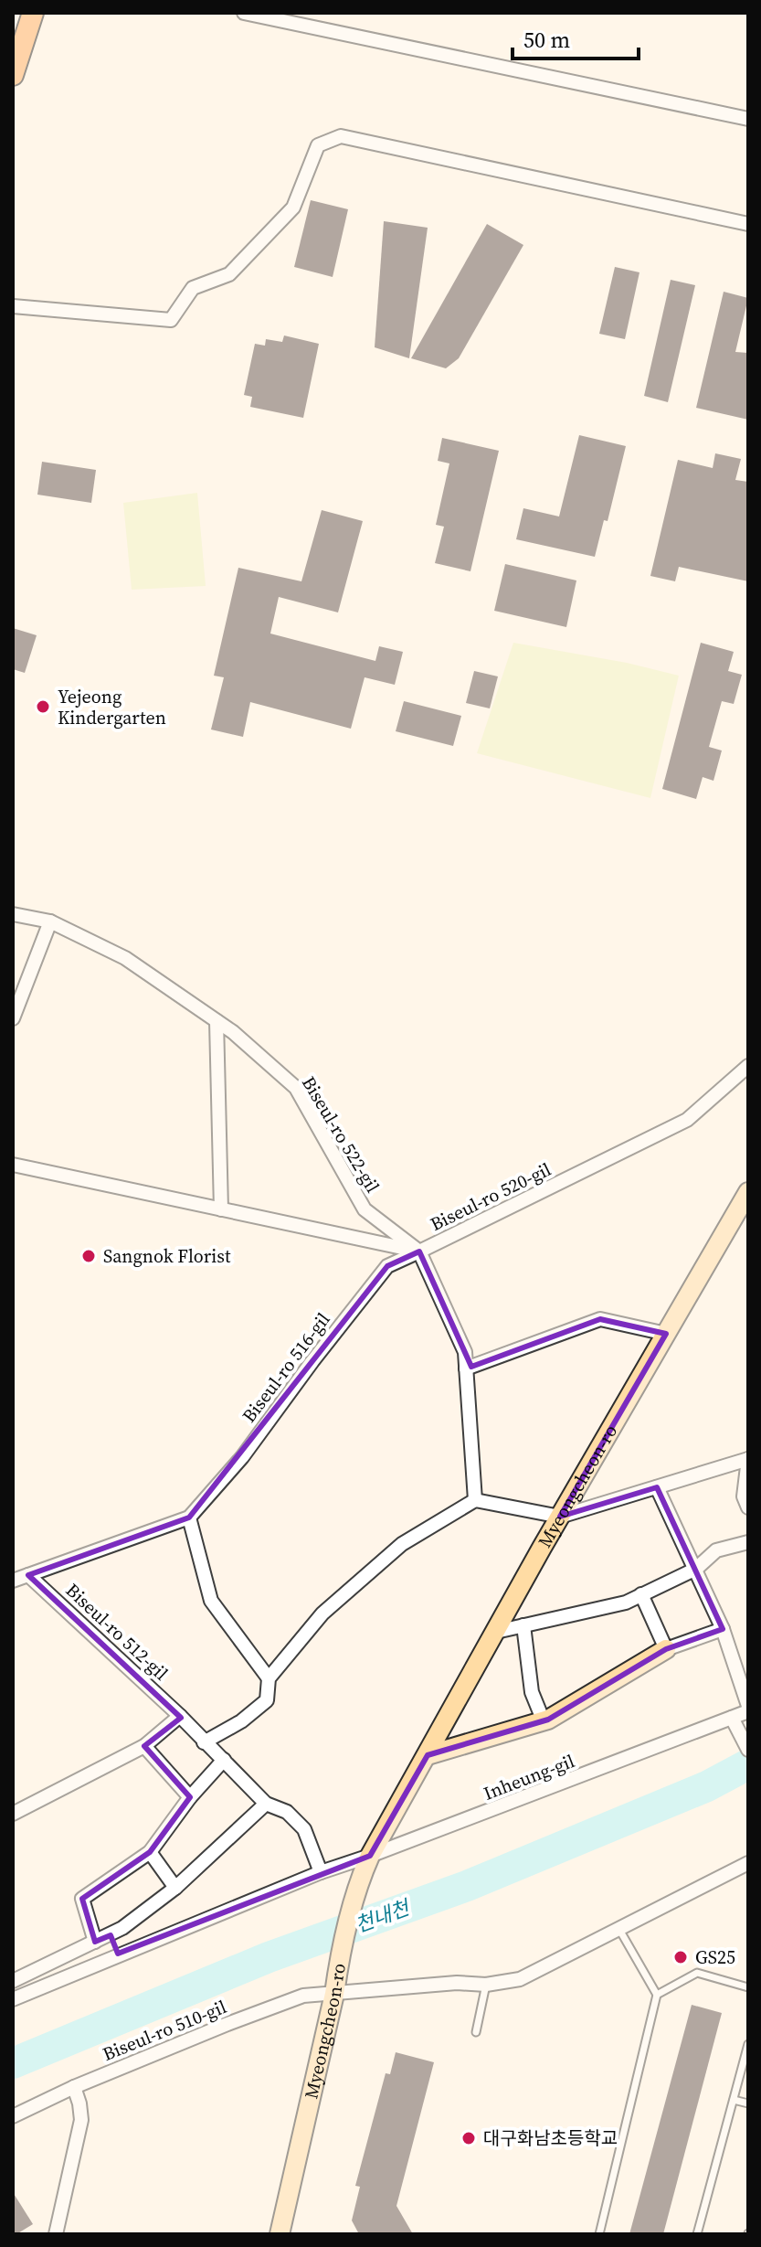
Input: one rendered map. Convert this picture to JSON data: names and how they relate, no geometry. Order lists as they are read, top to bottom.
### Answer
{
  "streets": {
    "street": [
      "Biseul-ro 522-gil",
      "Biseul-ro 520-gil",
      "Biseul-ro 516-gil",
      "Myeongcheon-ro",
      "Biseul-ro 512-gil",
      "Inheung-gil",
      "Biseul-ro 510-gil"
    ]
  },
  "crossings": [
    ["Biseul-ro 522-gil", "Biseul-ro 520-gil"],
    ["Biseul-ro 522-gil", "Biseul-ro 516-gil"],
    ["Biseul-ro 520-gil", "Biseul-ro 516-gil"],
    ["Biseul-ro 516-gil", "Biseul-ro 512-gil"],
    ["Myeongcheon-ro", "Inheung-gil"],
    ["Myeongcheon-ro", "Biseul-ro 510-gil"]
  ],
  "water": ["천내천"],
  "places": [
    "Yejeong Kindergarten",
    "Sangnok Florist",
    "GS25",
    "대구화남초등학교"
  ],
  "scale_bar": "50 m"
}
